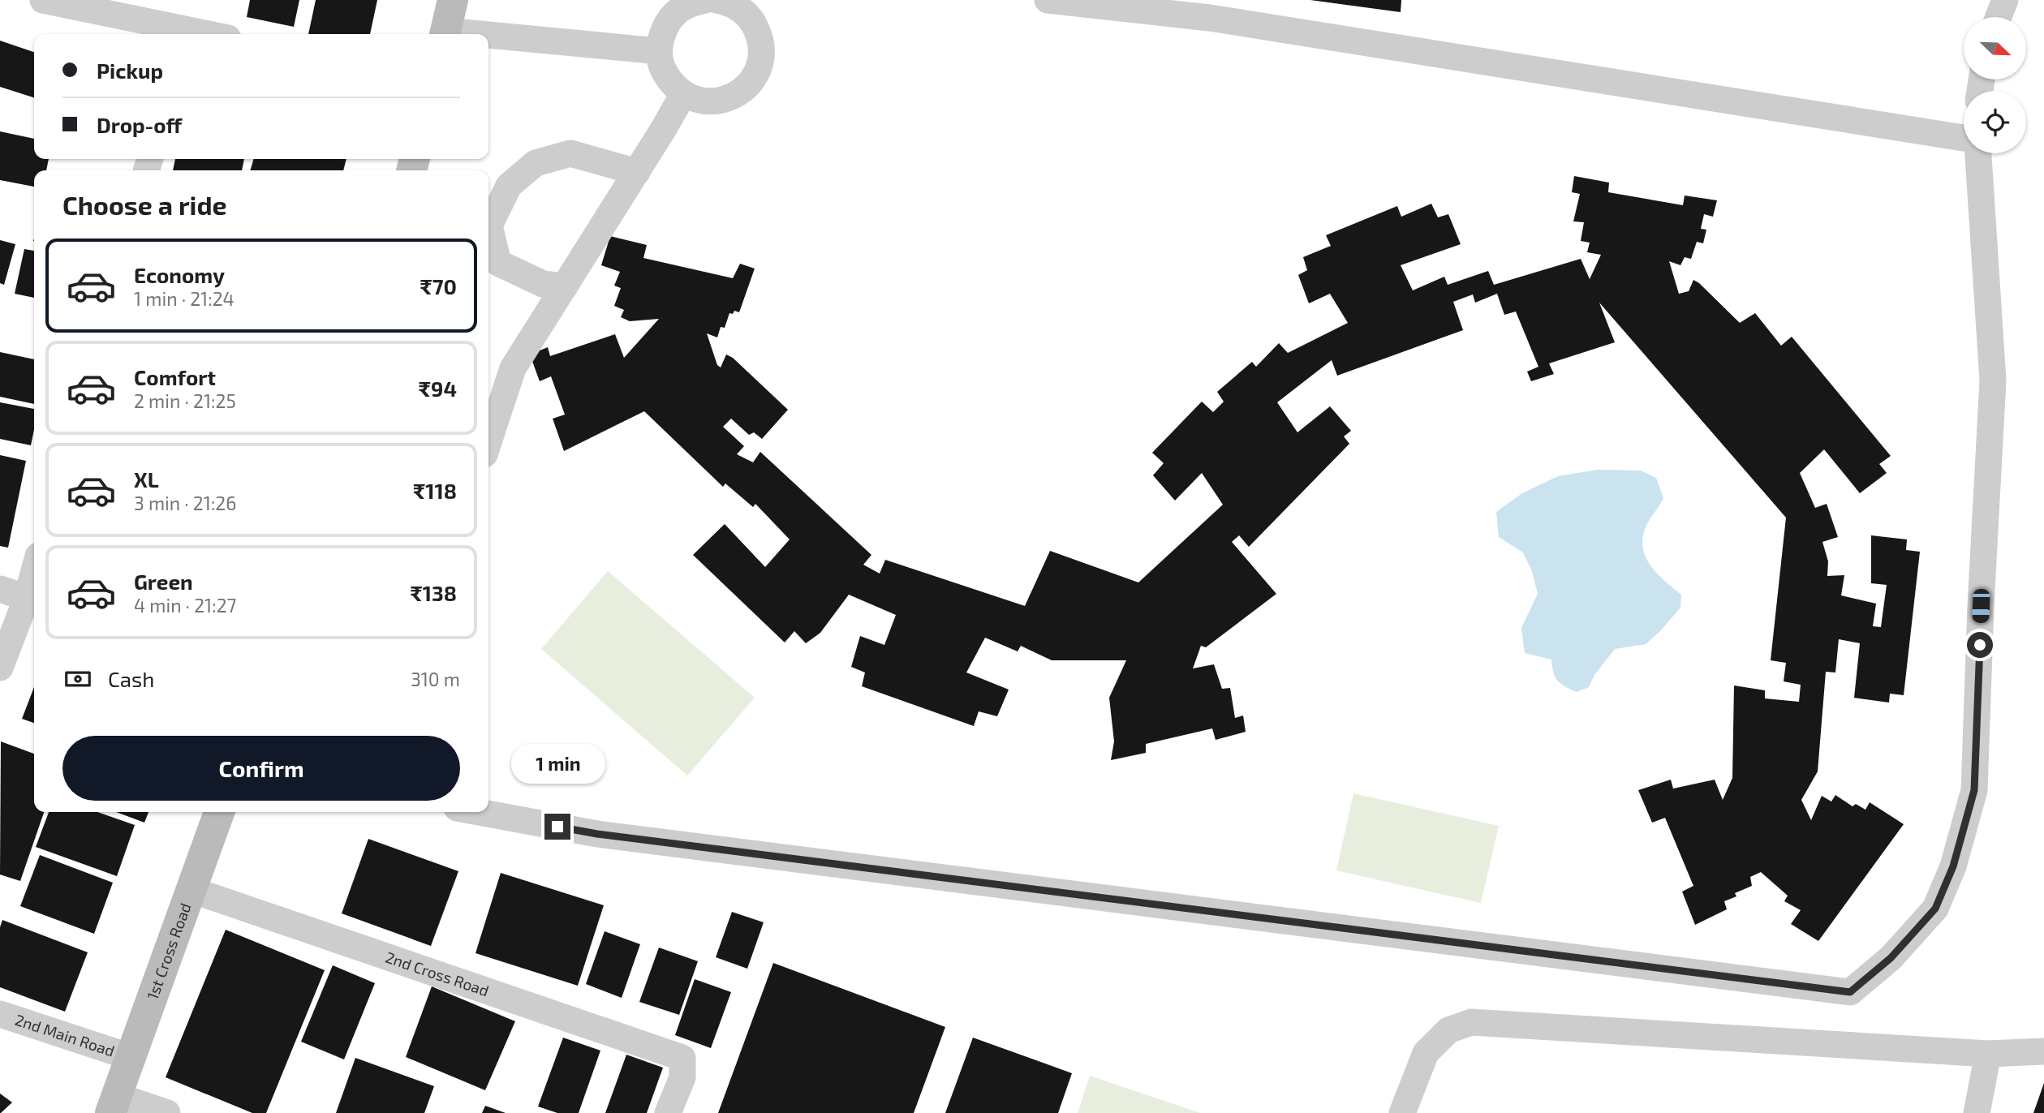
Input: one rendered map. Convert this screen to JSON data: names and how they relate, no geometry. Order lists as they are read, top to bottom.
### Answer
{
  "streets": {
    "street": ["1st Cross Road", "2nd Cross Road", "2nd Main Road"]
  },
  "crossings": [
    ["1st Cross Road", "2nd Cross Road"],
    ["1st Cross Road", "2nd Main Road"]
  ],
  "north": "bottom right",
  "page": {
    "banner": ["Pickup", "Drop-off"],
    "heading": "Choose a ride",
    "list": [
      {
        "name": "Economy",
        "note": "1 min · 21:24",
        "value": "₹70"
      },
      {
        "name": "Comfort",
        "note": "2 min · 21:25",
        "value": "₹94"
      },
      {
        "name": "XL",
        "note": "3 min · 21:26",
        "value": "₹118"
      },
      {
        "name": "Green",
        "note": "4 min · 21:27",
        "value": "₹138"
      }
    ],
    "pay": ["Cash", "310 m"],
    "buttons": "Confirm",
    "bubble": "1 min"
  }
}
